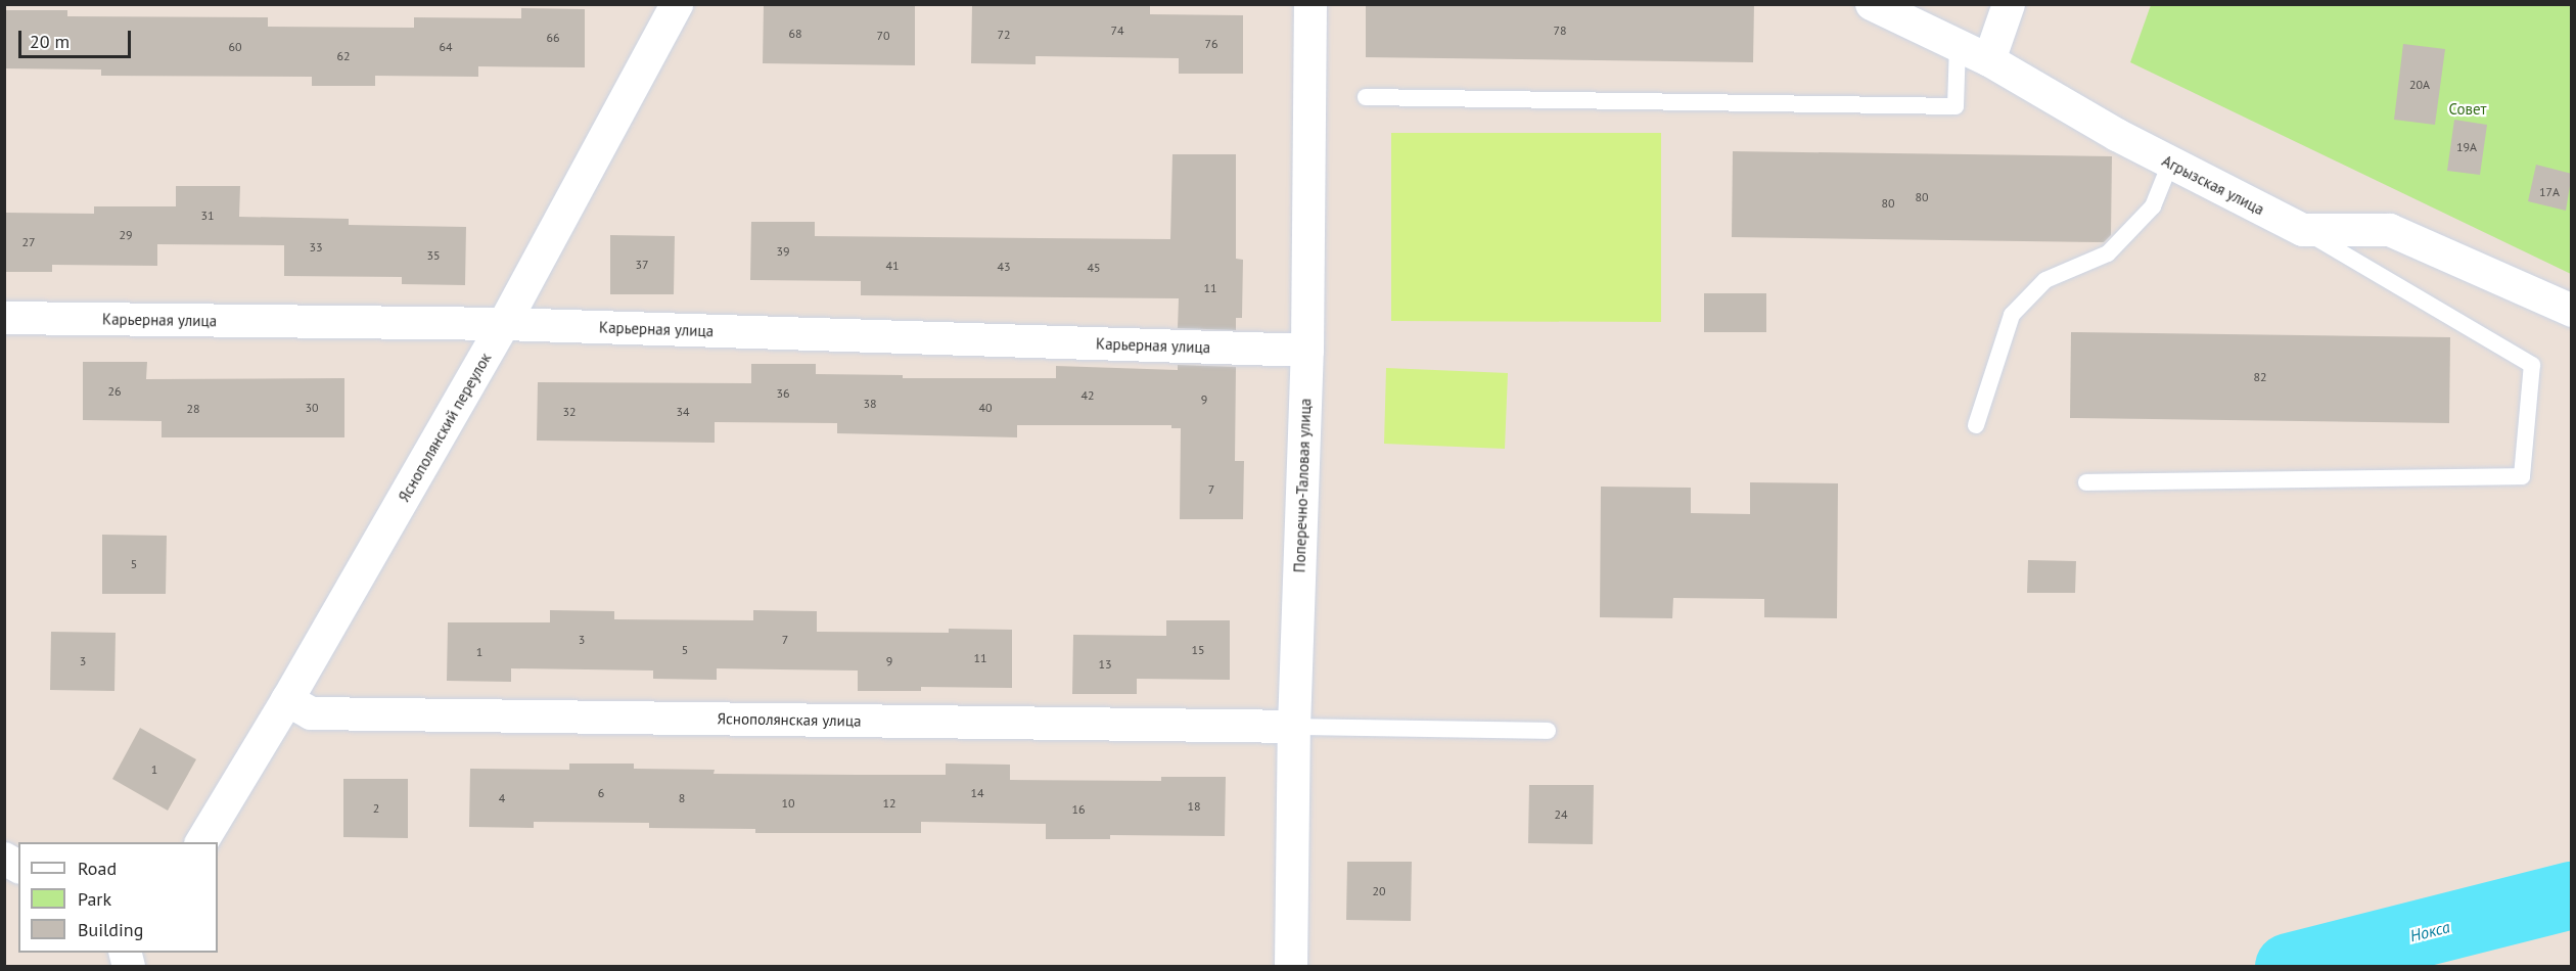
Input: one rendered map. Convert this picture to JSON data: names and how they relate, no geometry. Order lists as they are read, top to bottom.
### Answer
{
  "streets": {
    "street": [
      "Агрызская улица",
      "Карьерная улица",
      "Яснополянский переулок",
      "Поперечно-Таловая улица",
      "Яснополянская улица"
    ]
  },
  "crossings": [
    ["Карьерная улица", "Яснополянский переулок"],
    ["Карьерная улица", "Поперечно-Таловая улица"],
    ["Яснополянский переулок", "Яснополянская улица"],
    ["Поперечно-Таловая улица", "Яснополянская улица"]
  ],
  "water": ["Нокса"],
  "parks": ["Совет"],
  "house_numbers": [
    "74",
    "78",
    "68",
    "72",
    "70",
    "66",
    "76",
    "60",
    "64",
    "62",
    "20А",
    "19А",
    "17А",
    "80",
    "80",
    "31",
    "29",
    "27",
    "33",
    "39",
    "35",
    "37",
    "41",
    "43",
    "45",
    "11",
    "82",
    "26",
    "36",
    "42",
    "9",
    "38",
    "30",
    "40",
    "28",
    "32",
    "34",
    "7",
    "5",
    "3",
    "7",
    "5",
    "15",
    "1",
    "11",
    "3",
    "9",
    "13",
    "1",
    "6",
    "14",
    "4",
    "8",
    "10",
    "12",
    "18",
    "2",
    "16",
    "24",
    "20"
  ],
  "legend": ["Road", "Park", "Building"],
  "scale_bar": "20 m"
}
